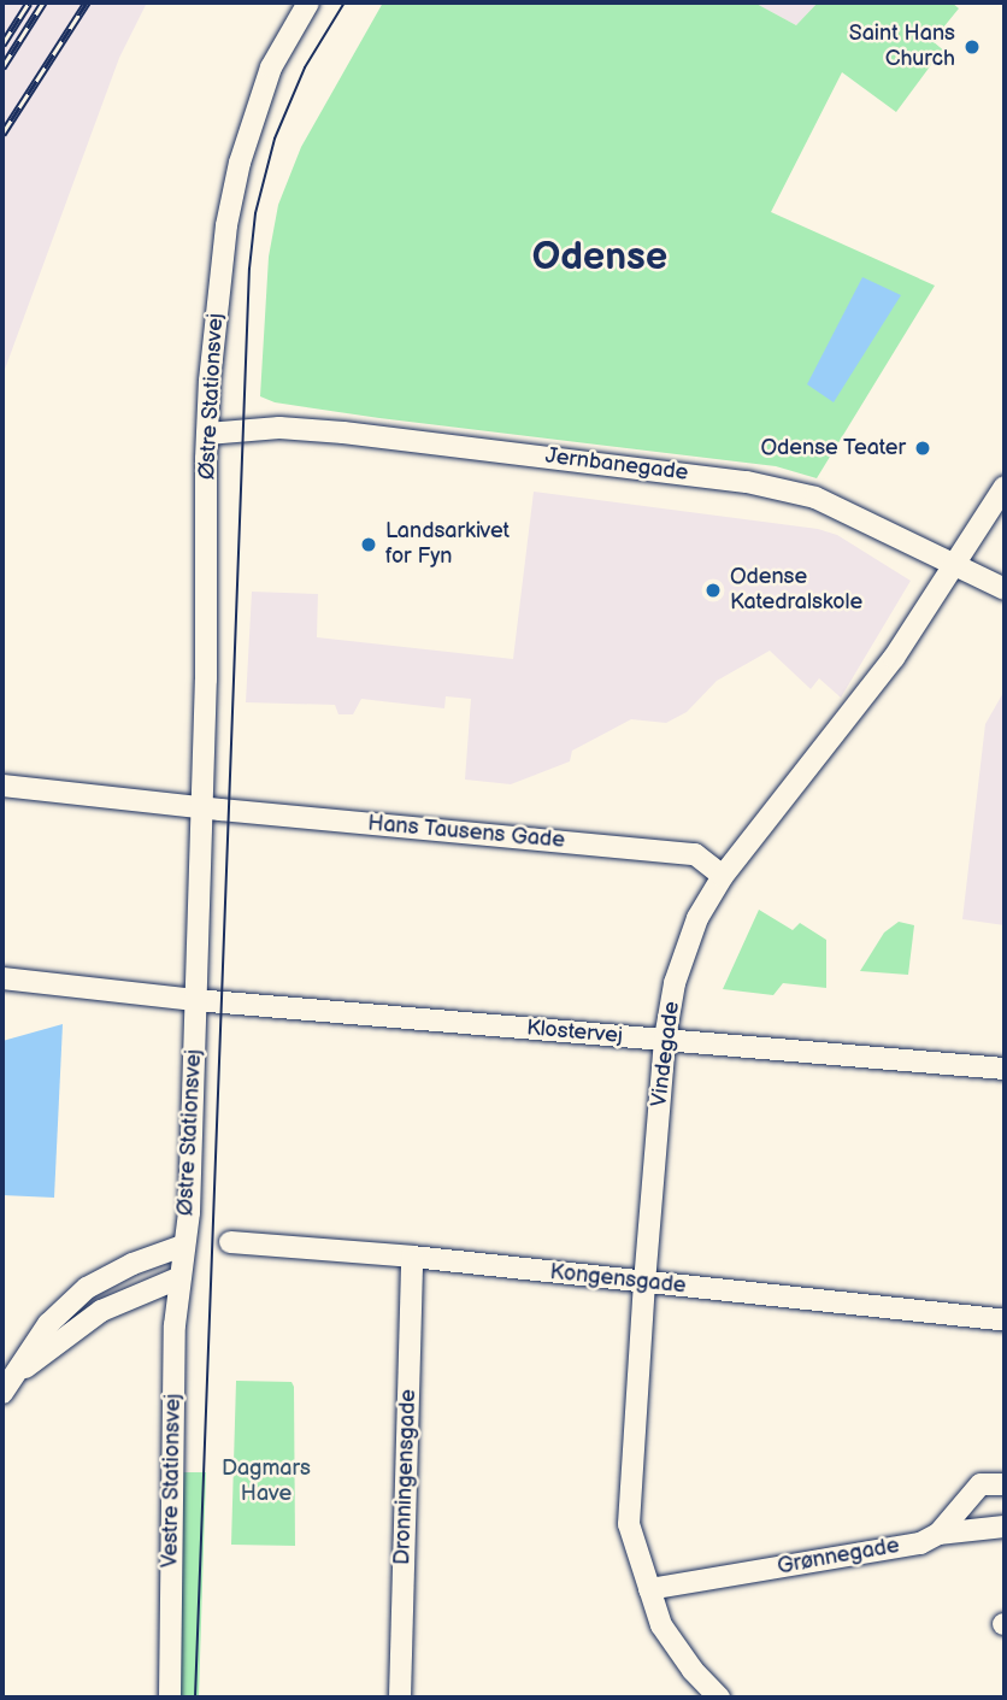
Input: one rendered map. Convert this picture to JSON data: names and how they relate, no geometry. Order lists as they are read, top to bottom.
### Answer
{
  "streets": {
    "street": [
      "Østre Stationsvej",
      "Jernbanegade",
      "Hans Tausens Gade",
      "Klostervej",
      "Vindegade",
      "Kongensgade",
      "Dronningensgade",
      "Vestre Stationsvej",
      "Grønnegade"
    ]
  },
  "crossings": [
    ["Østre Stationsvej", "Jernbanegade"],
    ["Østre Stationsvej", "Hans Tausens Gade"],
    ["Østre Stationsvej", "Klostervej"],
    ["Østre Stationsvej", "Vestre Stationsvej"],
    ["Jernbanegade", "Vindegade"],
    ["Hans Tausens Gade", "Vindegade"],
    ["Klostervej", "Vindegade"],
    ["Vindegade", "Kongensgade"],
    ["Vindegade", "Grønnegade"],
    ["Kongensgade", "Dronningensgade"]
  ],
  "districts": ["Odense"],
  "parks": ["Dagmars Have"],
  "places": [
    "Saint Hans Church",
    "Odense Teater",
    "Landsarkivet for Fyn",
    "Odense Katedralskole"
  ]
}
